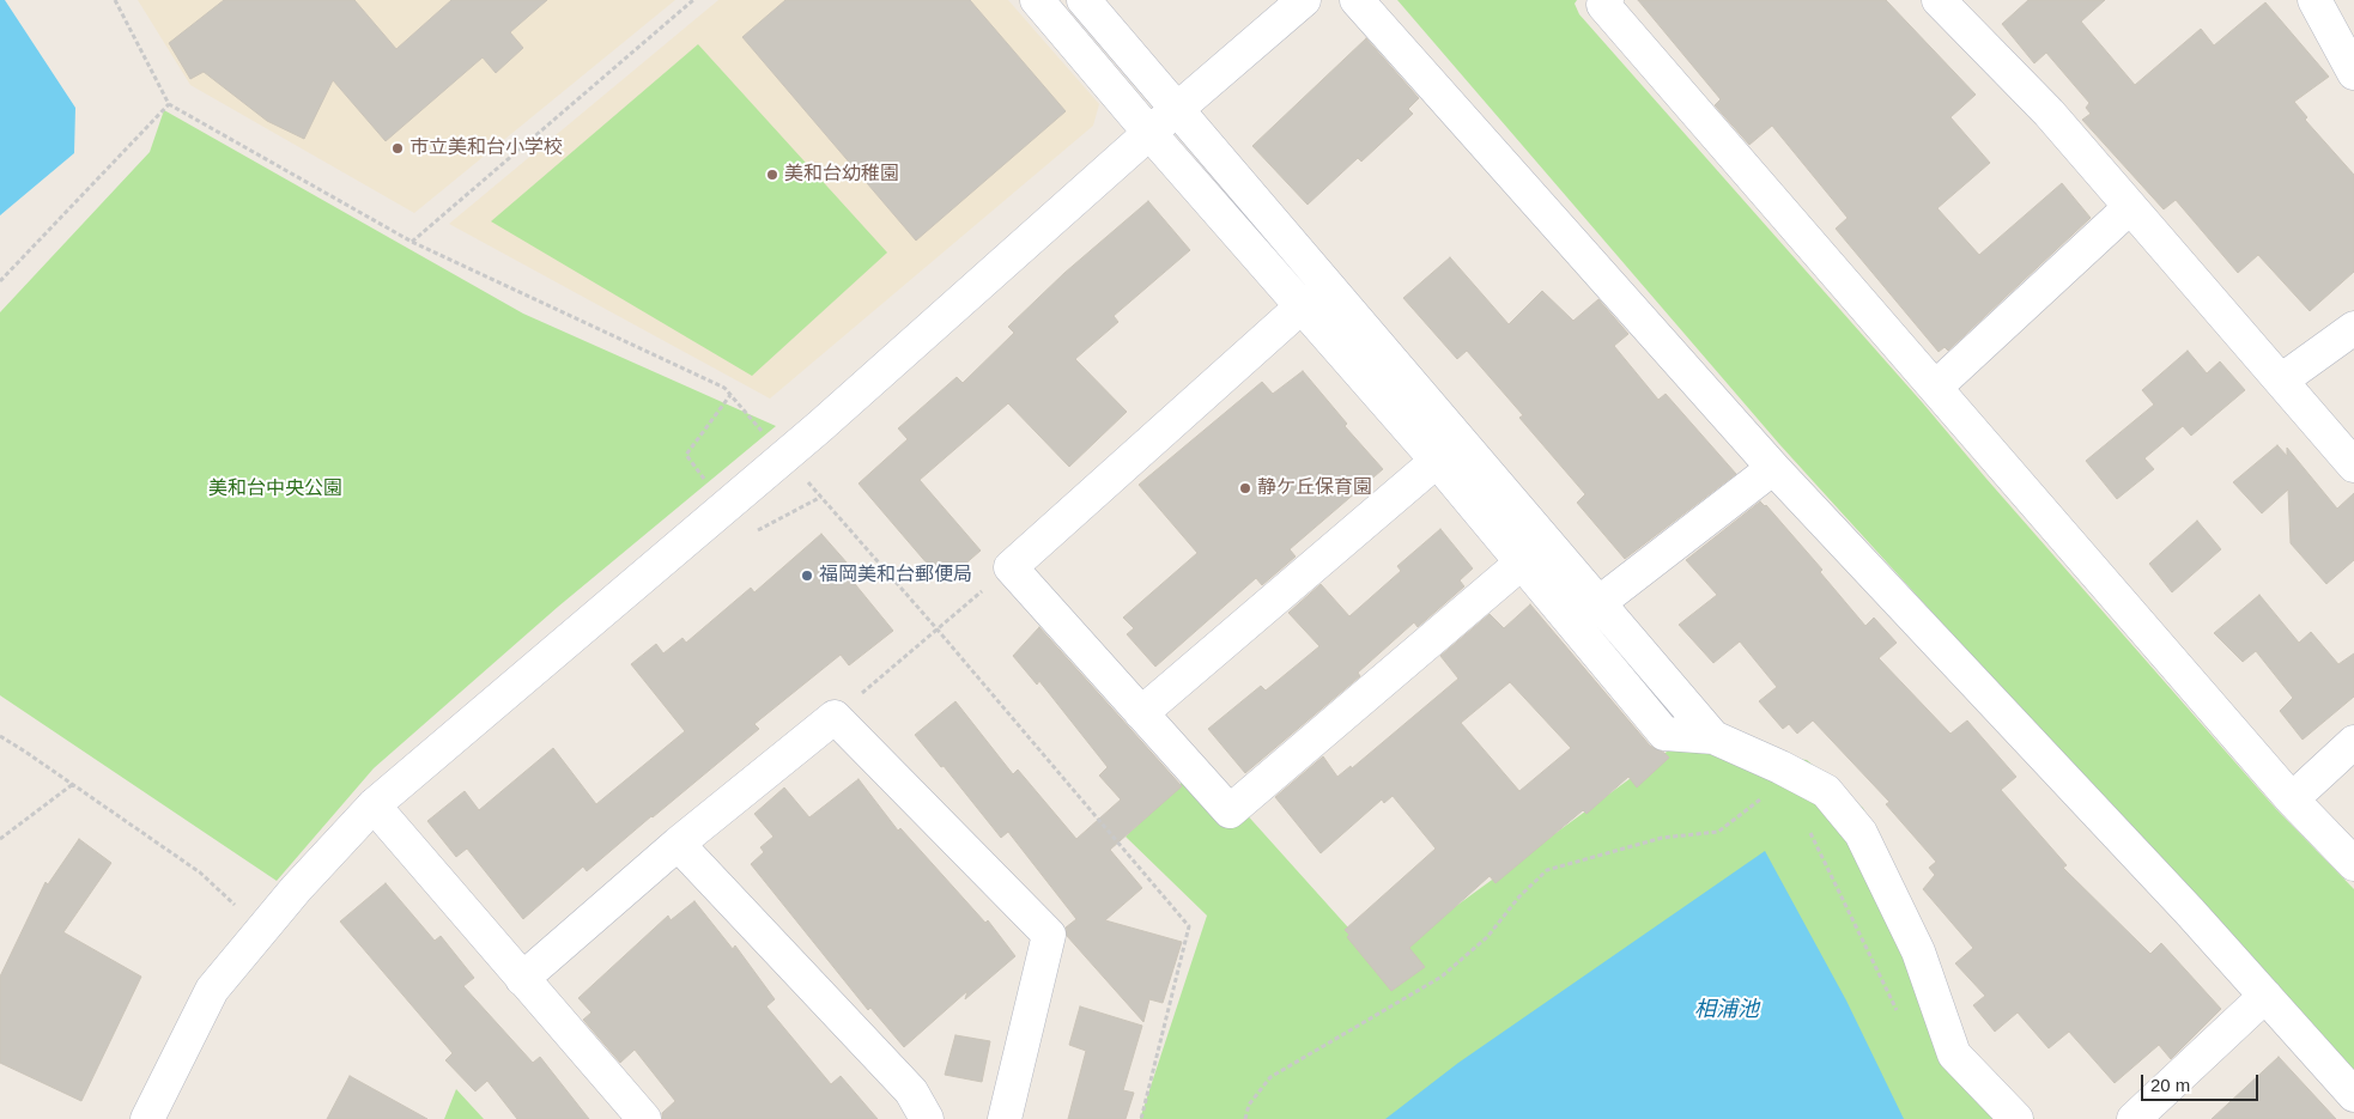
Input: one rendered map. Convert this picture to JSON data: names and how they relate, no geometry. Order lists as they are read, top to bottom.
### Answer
{
  "water": ["相浦池"],
  "parks": ["美和台中央公園"],
  "places": [
    "市立美和台小学校",
    "美和台幼稚園",
    "静ケ丘保育園",
    "福岡美和台郵便局"
  ],
  "scale_bar": "20 m"
}
